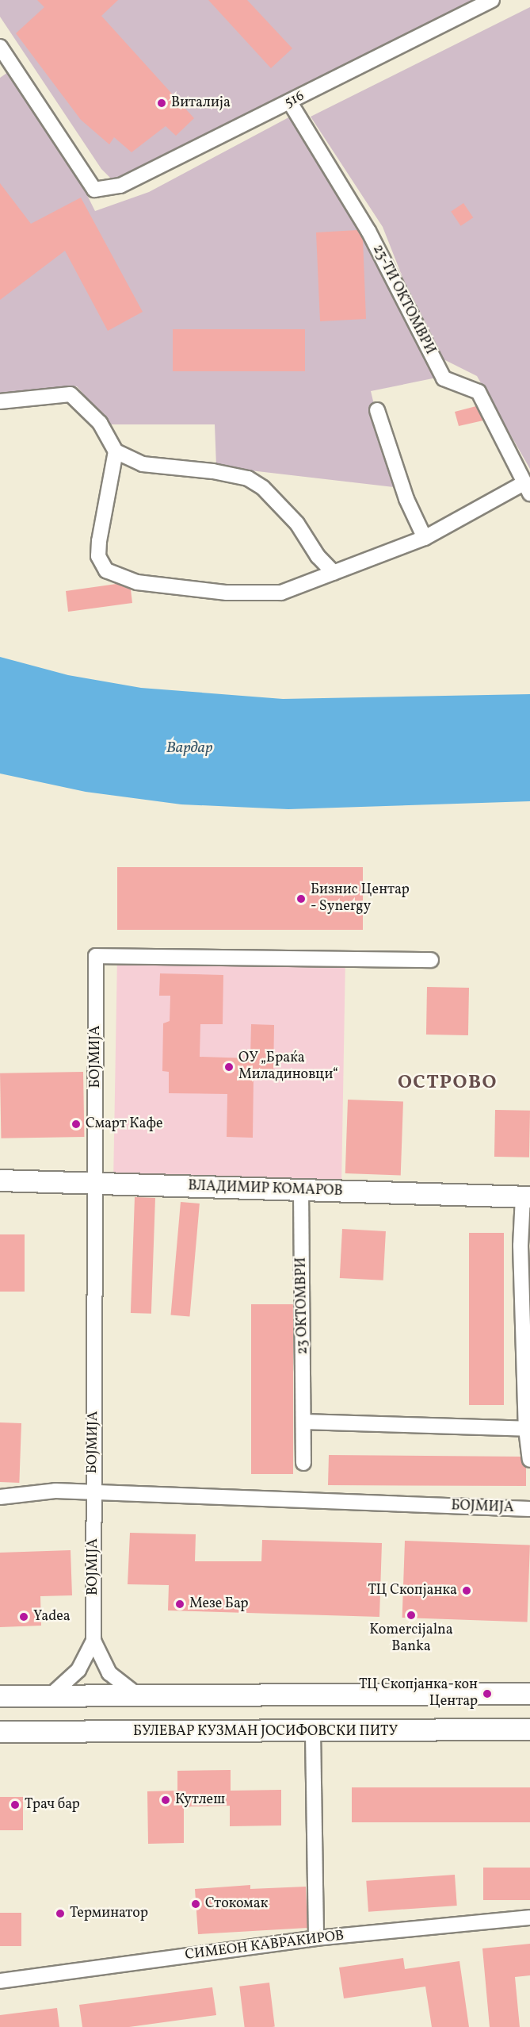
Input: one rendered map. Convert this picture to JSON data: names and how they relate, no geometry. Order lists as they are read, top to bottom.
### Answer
{
  "streets": {
    "street": [
      "516",
      "23-ТИ ОКТОМВРИ",
      "БОЈМИЈА",
      "ВЛАДИМИР КОМАРОВ",
      "23 ОКТОМВРИ",
      "BOJMIJA",
      "БУЛЕВАР КУЗМАН ЈОСИФОВСКИ ПИТУ",
      "СИМЕОН КАВРАКИРОВ"
    ]
  },
  "crossings": [
    ["516", "23-ТИ ОКТОМВРИ"],
    ["БОЈМИЈА", "ВЛАДИМИР КОМАРОВ"],
    ["БОЈМИЈА", "BOJMIJA"],
    ["ВЛАДИМИР КОМАРОВ", "23 ОКТОМВРИ"]
  ],
  "districts": ["ОСТРОВО"],
  "water": ["Вардар"],
  "places": [
    "Виталија",
    "Бизнис Центар - Synergy",
    "ОУ „Браќа Миладиновци“",
    "Смарт Кафе",
    "ТЦ Скопјанка",
    "Мезе Бар",
    "Komercijalna Banka",
    "Yadea",
    "ТЦ Скопјанка-кон Центар",
    "Кутлеш",
    "Трач бар",
    "Стокомак",
    "Терминатор"
  ]
}
